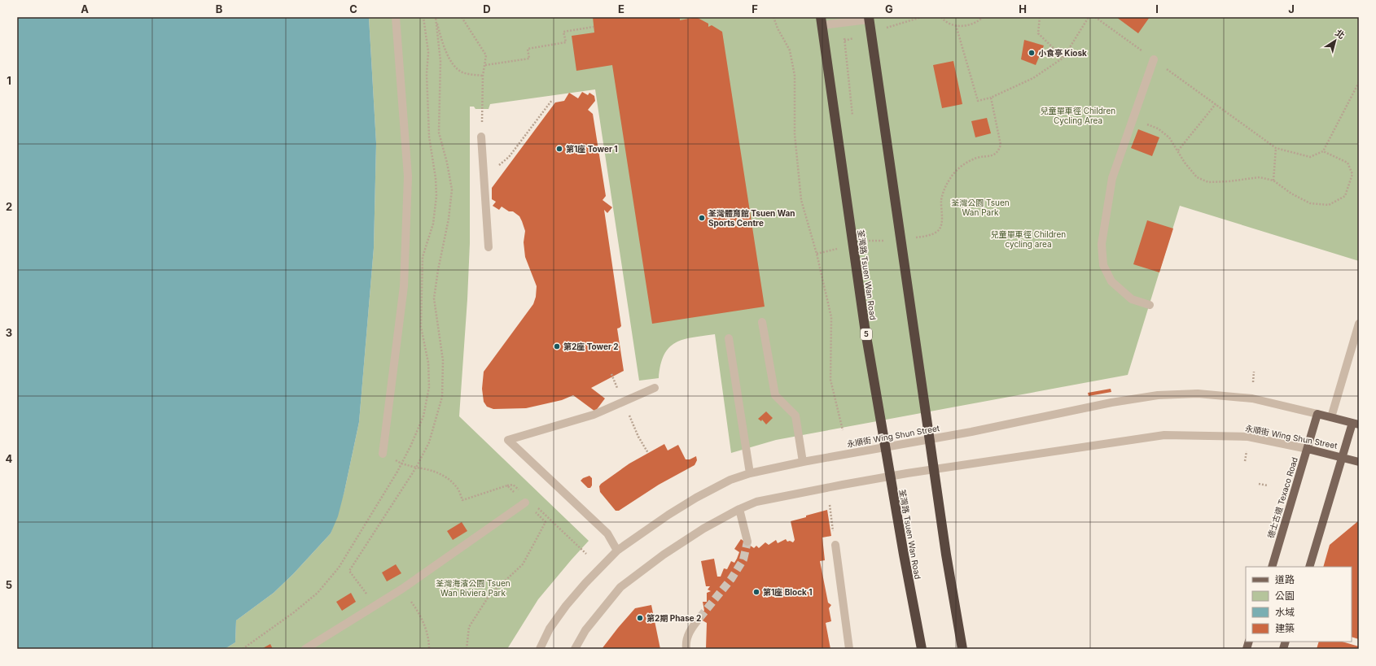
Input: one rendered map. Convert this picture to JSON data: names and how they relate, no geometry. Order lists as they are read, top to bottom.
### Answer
{
  "streets": {
    "highway": ["荃灣路 Tsuen Wan Road", "5"],
    "main road": ["永順街 Wing Shun Street", "德士古道 Texaco Road"]
  },
  "crossings": [
    ["永順街 Wing Shun Street", "德士古道 Texaco Road"]
  ],
  "parks": [
    "兒童單車徑 Children Cycling Area",
    "荃灣公園 Tsuen Wan Park",
    "兒童單車徑 Children cycling area",
    "荃灣海濱公園 Tsuen Wan Riviera Park"
  ],
  "places": [
    "小食亭 Kiosk",
    "第1座 Tower 1",
    "荃灣體育館 Tsuen Wan Sports Centre",
    "第2座 Tower 2",
    "第1座 Block 1",
    "第2期 Phase 2"
  ],
  "legend": [
    "道路",
    "公園",
    "水域",
    "建築"
  ],
  "north": "top right",
  "grid": {
    "columns": [
      "A",
      "B",
      "C",
      "D",
      "E",
      "F",
      "G",
      "H",
      "I",
      "J"
    ],
    "rows": [
      "1",
      "2",
      "3",
      "4",
      "5"
    ]
  }
}
